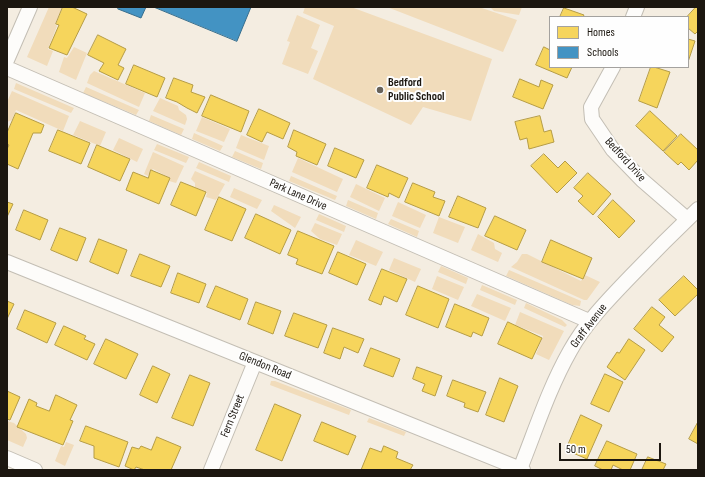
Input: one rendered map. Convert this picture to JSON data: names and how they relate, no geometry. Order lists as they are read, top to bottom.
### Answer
{
  "streets": {
    "street": [
      "Bedford Drive",
      "Park Lane Drive",
      "Graff Avenue",
      "Glendon Road",
      "Fern Street"
    ]
  },
  "crossings": [
    ["Bedford Drive", "Graff Avenue"],
    ["Park Lane Drive", "Graff Avenue"],
    ["Graff Avenue", "Glendon Road"],
    ["Glendon Road", "Fern Street"]
  ],
  "places": ["Bedford Public School"],
  "legend": ["Homes", "Schools"],
  "scale_bar": "50 m"
}
